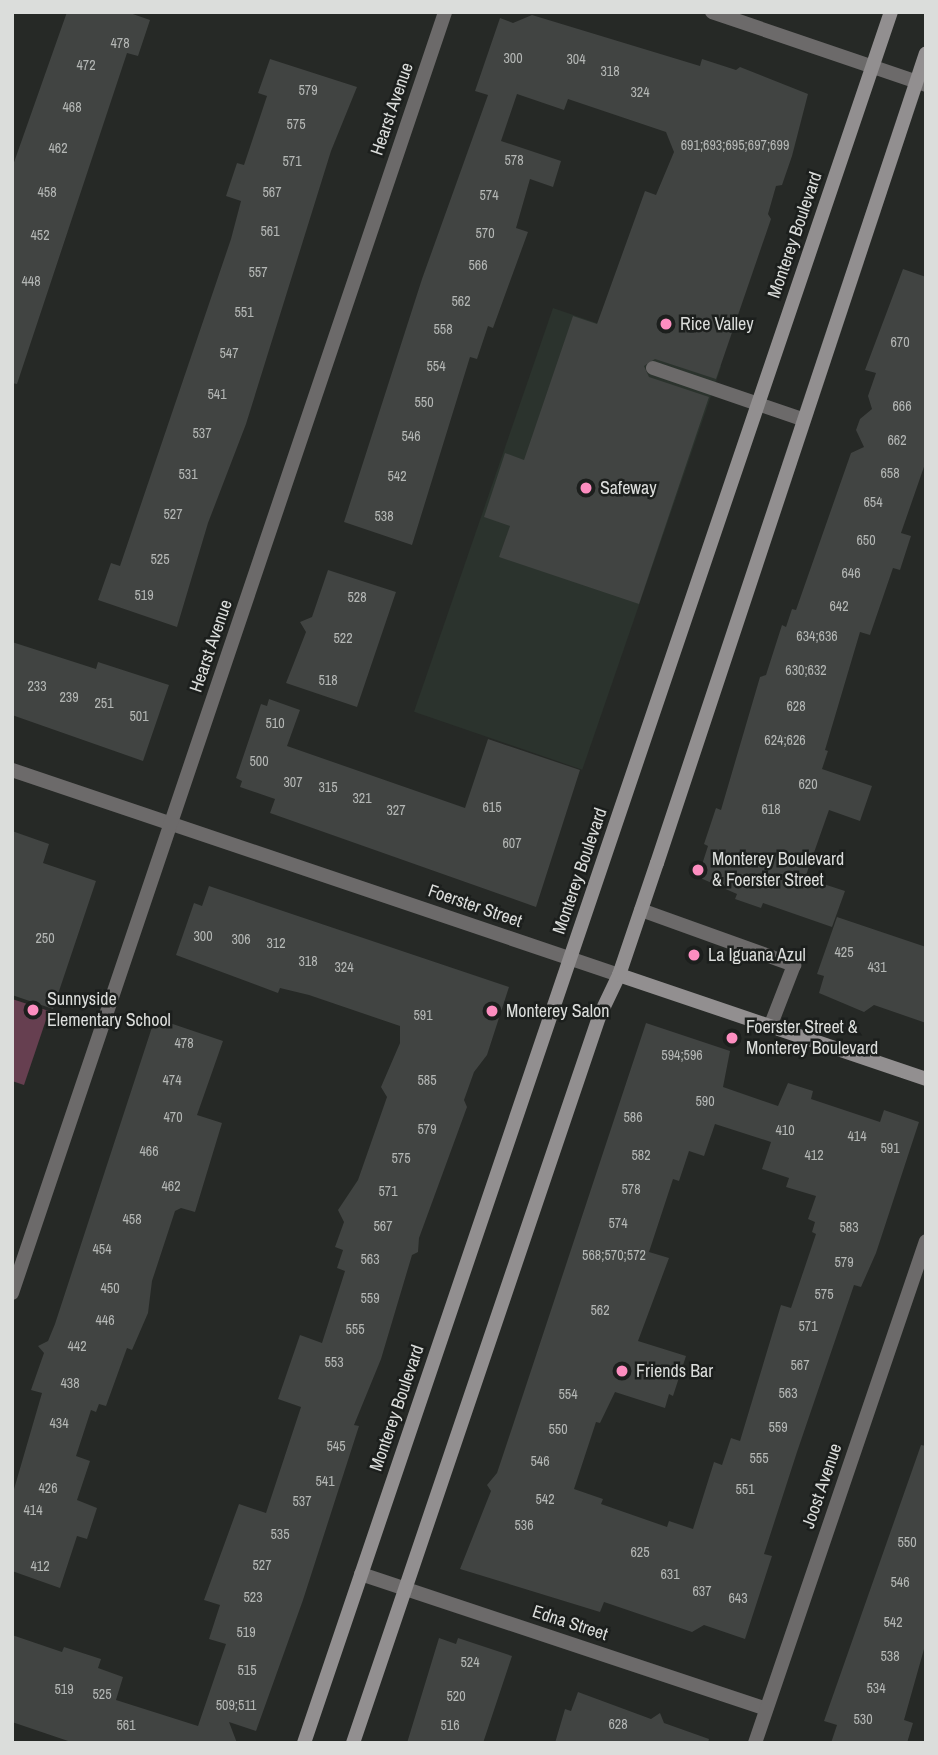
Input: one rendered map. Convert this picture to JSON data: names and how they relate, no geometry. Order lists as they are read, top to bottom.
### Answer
{
  "streets": {
    "main road": ["Monterey Boulevard", "Foerster Street"],
    "street": ["Hearst Avenue", "Joost Avenue", "Edna Street"]
  },
  "crossings": [
    ["Hearst Avenue", "Foerster Street"],
    ["Monterey Boulevard", "Foerster Street"],
    ["Monterey Boulevard", "Edna Street"],
    ["Joost Avenue", "Edna Street"]
  ],
  "places": [
    "Rice Valley",
    "Safeway",
    "Monterey Boulevard & Foerster Street",
    "La Iguana Azul",
    "Sunnyside Elementary School",
    "Monterey Salon",
    "Foerster Street & Monterey Boulevard",
    "Friends Bar"
  ],
  "house_numbers": [
    "478",
    "300",
    "304",
    "472",
    "318",
    "579",
    "324",
    "468",
    "575",
    "691;693;695;697;699",
    "462",
    "578",
    "571",
    "458",
    "567",
    "574",
    "561",
    "570",
    "452",
    "566",
    "557",
    "448",
    "562",
    "551",
    "558",
    "670",
    "547",
    "554",
    "541",
    "550",
    "666",
    "537",
    "546",
    "662",
    "658",
    "531",
    "542",
    "654",
    "527",
    "538",
    "650",
    "525",
    "646",
    "519",
    "528",
    "642",
    "634;636",
    "522",
    "630;632",
    "518",
    "233",
    "239",
    "251",
    "628",
    "501",
    "510",
    "624;626",
    "500",
    "307",
    "620",
    "315",
    "321",
    "615",
    "618",
    "327",
    "607",
    "300",
    "250",
    "306",
    "312",
    "425",
    "318",
    "324",
    "431",
    "591",
    "478",
    "594;596",
    "474",
    "585",
    "590",
    "470",
    "586",
    "579",
    "410",
    "414",
    "591",
    "466",
    "582",
    "412",
    "575",
    "462",
    "578",
    "571",
    "458",
    "574",
    "567",
    "583",
    "454",
    "568;570;572",
    "563",
    "579",
    "450",
    "575",
    "559",
    "562",
    "446",
    "571",
    "555",
    "442",
    "553",
    "567",
    "438",
    "563",
    "554",
    "434",
    "559",
    "550",
    "545",
    "555",
    "546",
    "541",
    "426",
    "551",
    "542",
    "537",
    "414",
    "536",
    "535",
    "550",
    "625",
    "527",
    "412",
    "631",
    "546",
    "637",
    "523",
    "643",
    "542",
    "519",
    "538",
    "524",
    "515",
    "534",
    "519",
    "525",
    "520",
    "509;511",
    "530",
    "628",
    "561",
    "516"
  ]
}
